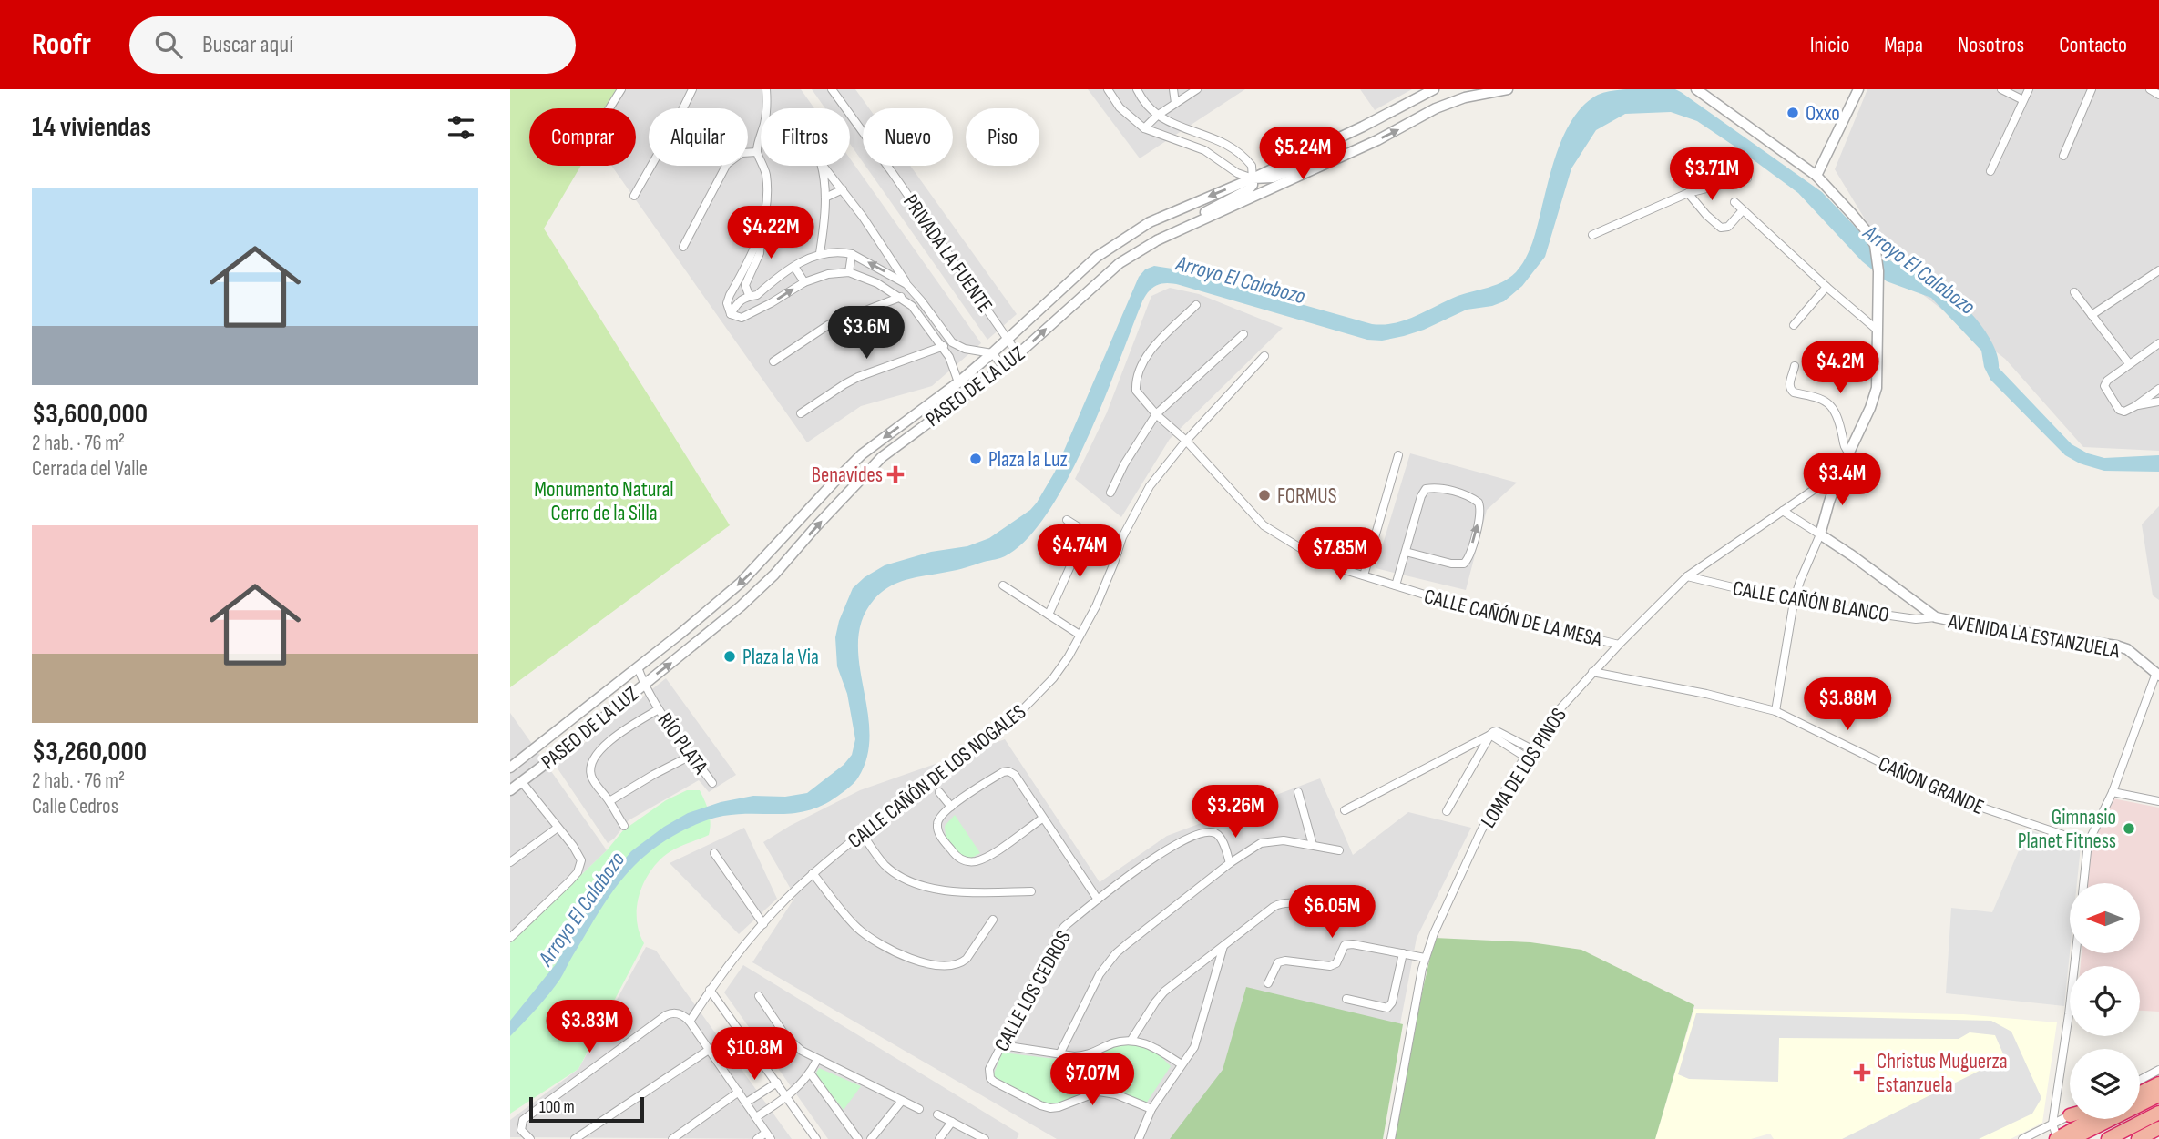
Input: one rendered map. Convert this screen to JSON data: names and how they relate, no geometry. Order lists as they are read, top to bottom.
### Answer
{
  "streets": {
    "street": [
      "PRIVADA LA FUENTE",
      "PASEO DE LA LUZ",
      "CALLE CAÑÓN BLANCO",
      "CALLE CAÑÓN DE LA MESA",
      "AVENIDA LA ESTANZUELA",
      "RÍO PLATA",
      "LOMA DE LOS PINOS",
      "CALLE CAÑÓN DE LOS NOGALES",
      "CAÑON GRANDE",
      "CALLE LOS CEDROS"
    ]
  },
  "crossings": [
    ["PRIVADA LA FUENTE", "PASEO DE LA LUZ"],
    ["PASEO DE LA LUZ", "RÍO PLATA"],
    ["CALLE CAÑÓN BLANCO", "AVENIDA LA ESTANZUELA"],
    ["CALLE CAÑÓN BLANCO", "LOMA DE LOS PINOS"],
    ["CALLE CAÑÓN DE LA MESA", "LOMA DE LOS PINOS"],
    ["CALLE CAÑÓN DE LA MESA", "CALLE CAÑÓN DE LOS NOGALES"],
    ["AVENIDA LA ESTANZUELA", "LOMA DE LOS PINOS"],
    ["LOMA DE LOS PINOS", "CAÑON GRANDE"]
  ],
  "water": ["Arroyo El Calabozo"],
  "parks": ["Monumento Natural Cerro de la Silla"],
  "places": {
    "other": [
      "Oxxo",
      "Plaza la Luz",
      "FORMUS",
      "Plaza la Via",
      "Gimnasio Planet Fitness"
    ],
    "health": ["Benavides", "Christus Muguerza Estanzuela"]
  },
  "scale_bar": "100 m",
  "north": "left",
  "page": {
    "header": "Roofr",
    "search": "Buscar aquí",
    "nav": [
      "Inicio",
      "Mapa",
      "Nosotros",
      "Contacto"
    ],
    "heading": "14 viviendas",
    "chip": [
      "Comprar",
      "Alquilar",
      "Filtros",
      "Nuevo",
      "Piso"
    ],
    "price": [
      "$5.24M",
      "$3.71M",
      "$4.22M",
      "$3.6M",
      "$4.2M",
      "$3.4M",
      "$4.74M",
      "$7.85M",
      "$3.88M",
      "$3.26M",
      "$6.05M",
      "$3.83M",
      "$10.8M",
      "$7.07M"
    ],
    "list": [
      {
        "name": "$3,600,000",
        "note": "2 hab. · 76 m² · Cerrada del Valle"
      },
      {
        "name": "$3,260,000",
        "note": "2 hab. · 76 m² · Calle Cedros"
      }
    ],
    "scale": "100 m"
  }
}
